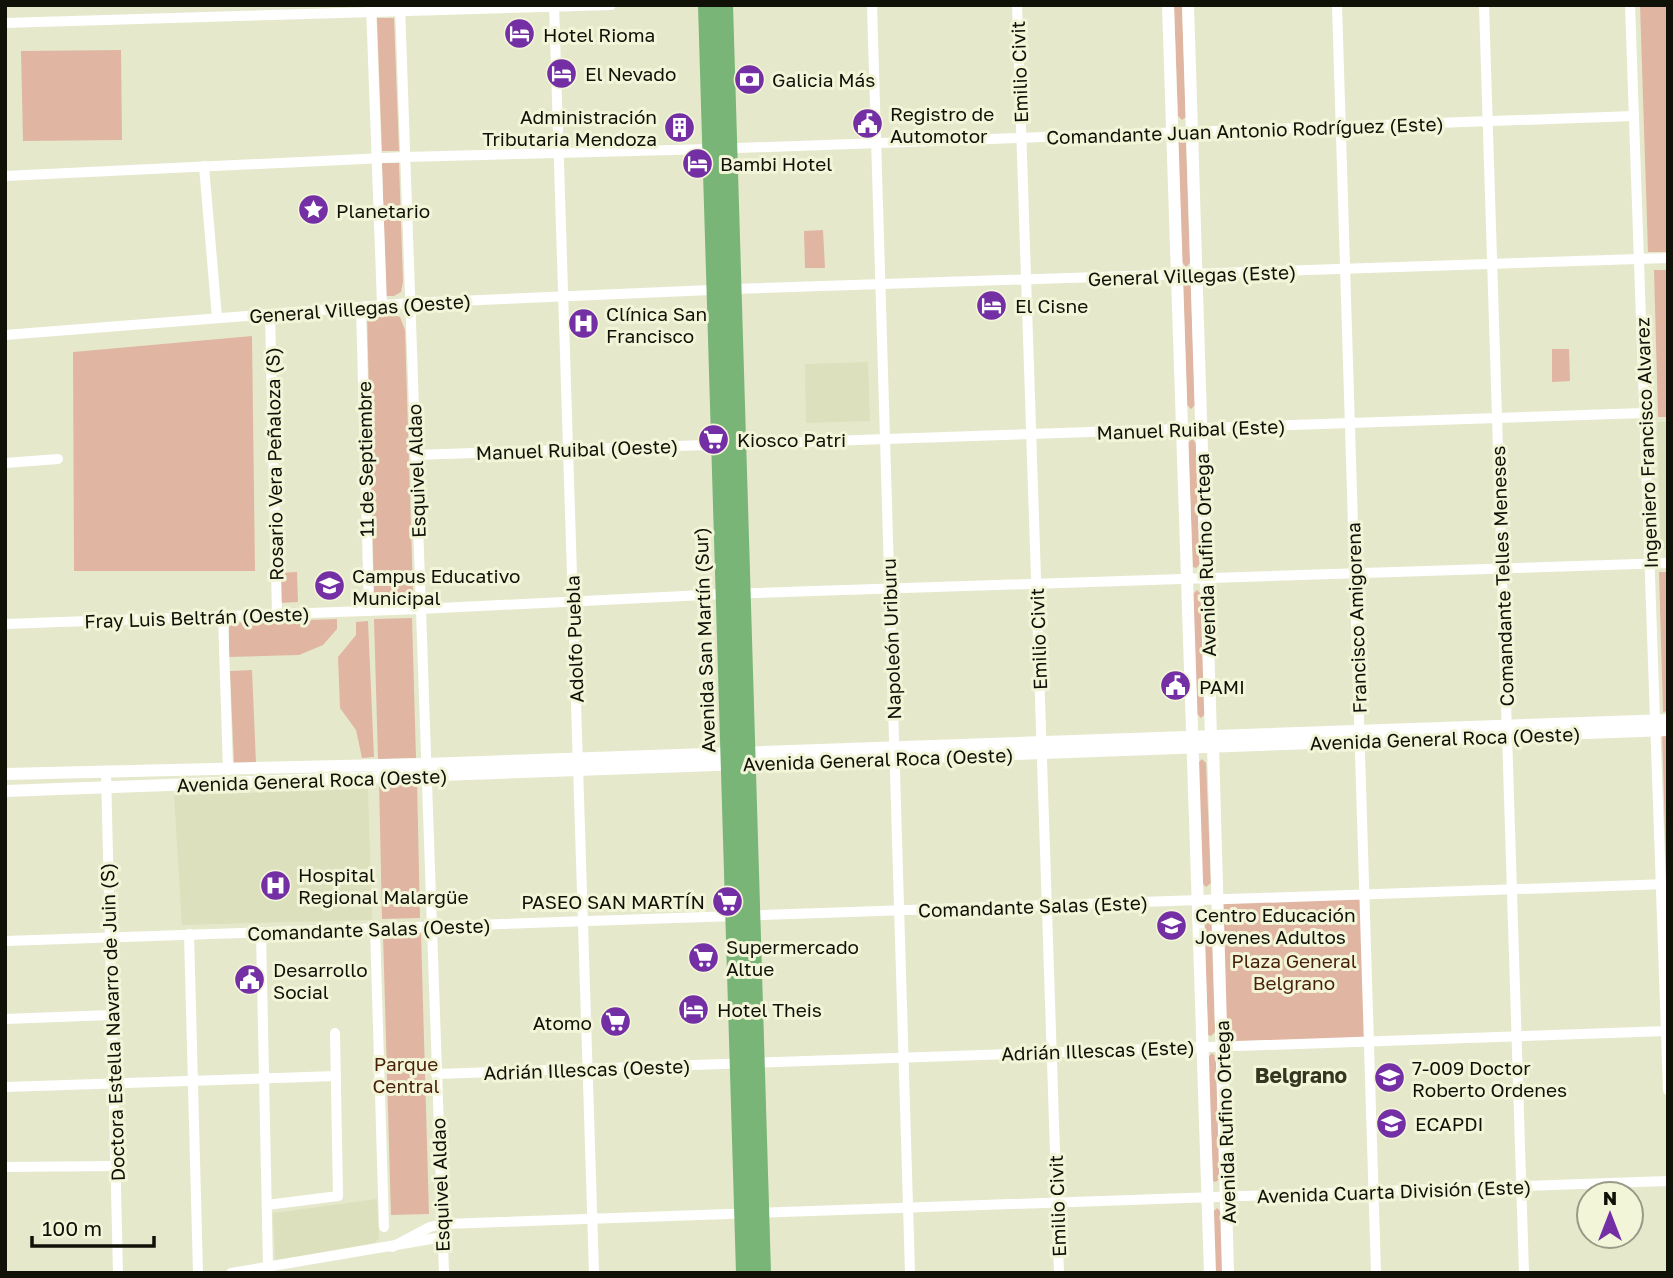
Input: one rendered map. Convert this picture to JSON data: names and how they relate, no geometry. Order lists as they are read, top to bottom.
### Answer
{
  "streets": {
    "highway": ["Avenida San Martín (Sur)"],
    "main road": ["Avenida Rufino Ortega", "Avenida General Roca (Oeste)"],
    "street": [
      "Emilio Civit",
      "Comandante Juan Antonio Rodríguez (Este)",
      "General Villegas (Este)",
      "General Villegas (Oeste)",
      "Manuel Ruibal (Este)",
      "Ingeniero Francisco Alvarez",
      "Manuel Ruibal (Oeste)",
      "11 de Septiembre",
      "Rosario Vera Peñaloza (S)",
      "Esquivel Aldao",
      "Comandante Telles Meneses",
      "Fray Luis Beltrán (Oeste)",
      "Francisco Amigorena",
      "Adolfo Puebla",
      "Napoleón Uriburu",
      "Comandante Salas (Este)",
      "Comandante Salas (Oeste)",
      "Doctora Estella Navarro de Juin (S)",
      "Adrián Illescas (Este)",
      "Adrián Illescas (Oeste)",
      "Avenida Cuarta División (Este)"
    ]
  },
  "crossings": [
    ["Emilio Civit", "Comandante Juan Antonio Rodríguez (Este)"],
    ["Emilio Civit", "General Villegas (Este)"],
    ["Emilio Civit", "Manuel Ruibal (Este)"],
    ["Emilio Civit", "Fray Luis Beltrán (Oeste)"],
    ["Emilio Civit", "Avenida General Roca (Oeste)"],
    ["Emilio Civit", "Comandante Salas (Este)"],
    ["Emilio Civit", "Adrián Illescas (Este)"],
    ["Emilio Civit", "Avenida Cuarta División (Este)"],
    ["Comandante Juan Antonio Rodríguez (Este)", "Ingeniero Francisco Alvarez"],
    ["Comandante Juan Antonio Rodríguez (Este)", "Esquivel Aldao"],
    ["Comandante Juan Antonio Rodríguez (Este)", "Avenida Rufino Ortega"],
    ["Comandante Juan Antonio Rodríguez (Este)", "Comandante Telles Meneses"],
    ["Comandante Juan Antonio Rodríguez (Este)", "Francisco Amigorena"],
    ["Comandante Juan Antonio Rodríguez (Este)", "Adolfo Puebla"],
    ["Comandante Juan Antonio Rodríguez (Este)", "Napoleón Uriburu"],
    ["Comandante Juan Antonio Rodríguez (Este)", "Avenida San Martín (Sur)"],
    ["General Villegas (Este)", "General Villegas (Oeste)"],
    ["General Villegas (Este)", "Ingeniero Francisco Alvarez"],
    ["General Villegas (Este)", "Avenida Rufino Ortega"],
    ["General Villegas (Este)", "Comandante Telles Meneses"],
    ["General Villegas (Este)", "Francisco Amigorena"],
    ["General Villegas (Este)", "Napoleón Uriburu"],
    ["General Villegas (Este)", "Avenida San Martín (Sur)"],
    ["General Villegas (Oeste)", "11 de Septiembre"],
    ["General Villegas (Oeste)", "Rosario Vera Peñaloza (S)"],
    ["General Villegas (Oeste)", "Esquivel Aldao"],
    ["General Villegas (Oeste)", "Adolfo Puebla"],
    ["General Villegas (Oeste)", "Avenida San Martín (Sur)"],
    ["Manuel Ruibal (Este)", "Ingeniero Francisco Alvarez"],
    ["Manuel Ruibal (Este)", "Manuel Ruibal (Oeste)"],
    ["Manuel Ruibal (Este)", "Avenida Rufino Ortega"],
    ["Manuel Ruibal (Este)", "Comandante Telles Meneses"],
    ["Manuel Ruibal (Este)", "Francisco Amigorena"],
    ["Manuel Ruibal (Este)", "Napoleón Uriburu"],
    ["Manuel Ruibal (Este)", "Avenida San Martín (Sur)"],
    ["Ingeniero Francisco Alvarez", "Fray Luis Beltrán (Oeste)"],
    ["Ingeniero Francisco Alvarez", "Avenida General Roca (Oeste)"],
    ["Ingeniero Francisco Alvarez", "Comandante Salas (Este)"],
    ["Ingeniero Francisco Alvarez", "Adrián Illescas (Este)"],
    ["Manuel Ruibal (Oeste)", "Esquivel Aldao"],
    ["Manuel Ruibal (Oeste)", "Adolfo Puebla"],
    ["Manuel Ruibal (Oeste)", "Avenida San Martín (Sur)"],
    ["11 de Septiembre", "Fray Luis Beltrán (Oeste)"],
    ["Rosario Vera Peñaloza (S)", "Fray Luis Beltrán (Oeste)"],
    ["Esquivel Aldao", "Fray Luis Beltrán (Oeste)"],
    ["Esquivel Aldao", "Avenida General Roca (Oeste)"],
    ["Esquivel Aldao", "Comandante Salas (Oeste)"],
    ["Esquivel Aldao", "Adrián Illescas (Oeste)"],
    ["Esquivel Aldao", "Avenida Cuarta División (Este)"],
    ["Avenida Rufino Ortega", "Fray Luis Beltrán (Oeste)"],
    ["Avenida Rufino Ortega", "Avenida General Roca (Oeste)"],
    ["Avenida Rufino Ortega", "Comandante Salas (Este)"],
    ["Avenida Rufino Ortega", "Adrián Illescas (Este)"],
    ["Avenida Rufino Ortega", "Avenida Cuarta División (Este)"],
    ["Comandante Telles Meneses", "Fray Luis Beltrán (Oeste)"],
    ["Comandante Telles Meneses", "Avenida General Roca (Oeste)"],
    ["Comandante Telles Meneses", "Comandante Salas (Este)"],
    ["Comandante Telles Meneses", "Adrián Illescas (Este)"],
    ["Comandante Telles Meneses", "Avenida Cuarta División (Este)"],
    ["Fray Luis Beltrán (Oeste)", "Francisco Amigorena"],
    ["Fray Luis Beltrán (Oeste)", "Adolfo Puebla"],
    ["Fray Luis Beltrán (Oeste)", "Napoleón Uriburu"],
    ["Fray Luis Beltrán (Oeste)", "Avenida San Martín (Sur)"],
    ["Francisco Amigorena", "Avenida General Roca (Oeste)"],
    ["Francisco Amigorena", "Comandante Salas (Este)"],
    ["Francisco Amigorena", "Adrián Illescas (Este)"],
    ["Francisco Amigorena", "Avenida Cuarta División (Este)"],
    ["Adolfo Puebla", "Avenida General Roca (Oeste)"],
    ["Adolfo Puebla", "Comandante Salas (Oeste)"],
    ["Adolfo Puebla", "Adrián Illescas (Oeste)"],
    ["Adolfo Puebla", "Avenida Cuarta División (Este)"],
    ["Napoleón Uriburu", "Avenida General Roca (Oeste)"],
    ["Napoleón Uriburu", "Comandante Salas (Este)"],
    ["Napoleón Uriburu", "Adrián Illescas (Este)"],
    ["Napoleón Uriburu", "Avenida Cuarta División (Este)"],
    ["Avenida San Martín (Sur)", "Avenida General Roca (Oeste)"],
    ["Avenida San Martín (Sur)", "Comandante Salas (Este)"],
    ["Avenida San Martín (Sur)", "Comandante Salas (Oeste)"],
    ["Avenida San Martín (Sur)", "Adrián Illescas (Este)"],
    ["Avenida San Martín (Sur)", "Adrián Illescas (Oeste)"],
    ["Avenida San Martín (Sur)", "Avenida Cuarta División (Este)"],
    ["Avenida General Roca (Oeste)", "Doctora Estella Navarro de Juin (S)"],
    ["Comandante Salas (Este)", "Comandante Salas (Oeste)"],
    ["Comandante Salas (Oeste)", "Doctora Estella Navarro de Juin (S)"],
    ["Adrián Illescas (Este)", "Adrián Illescas (Oeste)"]
  ],
  "districts": ["Belgrano"],
  "parks": ["Plaza General Belgrano", "Parque Central"],
  "places": {
    "hotel": [
      "Hotel Rioma",
      "El Nevado",
      "Bambi Hotel",
      "El Cisne",
      "Hotel Theis"
    ],
    "bank": ["Galicia Más"],
    "public building": ["Registro de Automotor", "PAMI", "Desarrollo Social"],
    "building": ["Administración Tributaria Mendoza"],
    "place": ["Planetario"],
    "hospital": ["Clínica San Francisco", "Hospital Regional Malargüe"],
    "supermarket": [
      "Kiosco Patri",
      "PASEO SAN MARTÍN",
      "Supermercado Altue",
      "Atomo"
    ],
    "school or university": [
      "Campus Educativo Municipal",
      "Centro Educación Jovenes Adultos",
      "7-009 Doctor Roberto Ordenes",
      "ECAPDI"
    ]
  },
  "scale_bar": "100 m",
  "north": "top"
}
